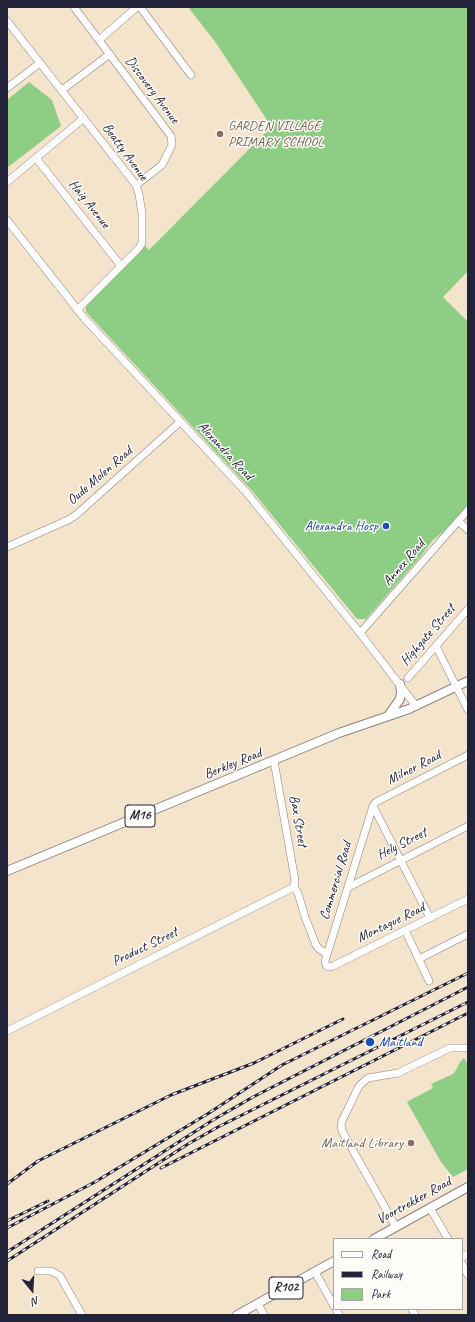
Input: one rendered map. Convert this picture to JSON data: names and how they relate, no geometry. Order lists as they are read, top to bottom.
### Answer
{
  "streets": {
    "main road": [
      "Berkley Road",
      "M16",
      "Voortrekker Road",
      "R102"
    ],
    "street": [
      "Discovery Avenue",
      "Beatty Avenue",
      "Haig Avenue",
      "Alexandra Road",
      "Oude Molen Road",
      "Annex Road",
      "Highgate Street",
      "Milner Road",
      "Bax Street",
      "Hely Street",
      "Commercial Road",
      "Montague Road",
      "Product Street"
    ]
  },
  "crossings": [
    ["Discovery Avenue", "Beatty Avenue"],
    ["Beatty Avenue", "Haig Avenue"],
    ["Beatty Avenue", "Alexandra Road"],
    ["Alexandra Road", "Oude Molen Road"],
    ["Alexandra Road", "Annex Road"],
    ["Alexandra Road", "Berkley Road"],
    ["Berkley Road", "Bax Street"],
    ["Milner Road", "Commercial Road"],
    ["Bax Street", "Commercial Road"],
    ["Bax Street", "Product Street"],
    ["Hely Street", "Commercial Road"],
    ["Commercial Road", "Montague Road"]
  ],
  "places": [
    "GARDEN VILLAGE PRIMARY SCHOOL",
    "Alexandra Hosp",
    "Maitland",
    "Maitland Library"
  ],
  "legend": ["Road", "Railway", "Park"],
  "north": "bottom"
}
